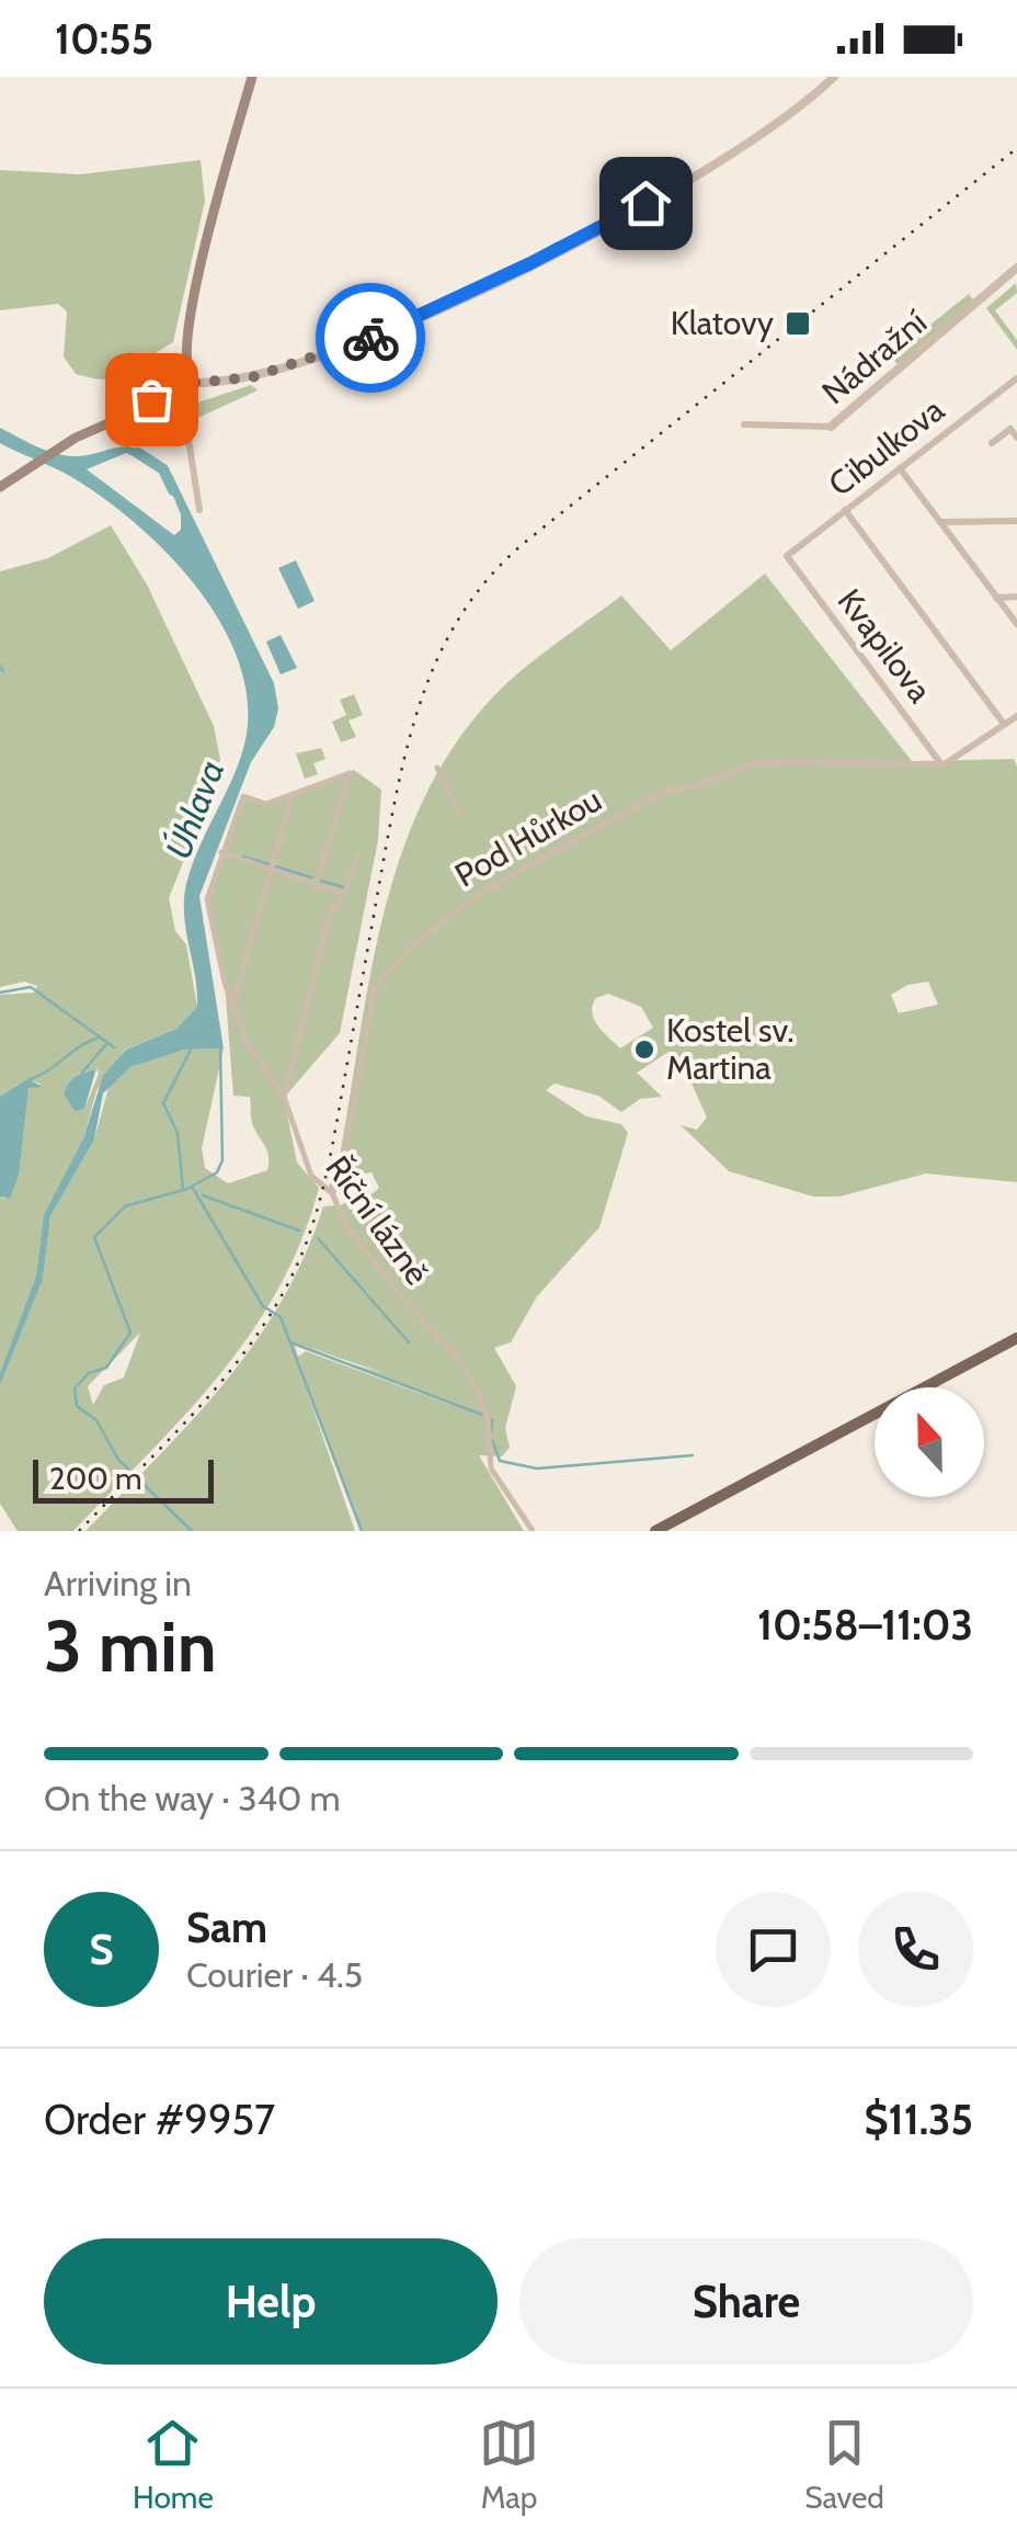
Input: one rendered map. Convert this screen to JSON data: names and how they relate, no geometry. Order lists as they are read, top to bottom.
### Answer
{
  "streets": {
    "street": [
      "Nádražní",
      "Cibulkova",
      "Kvapilova",
      "Pod Hůrkou",
      "Říční lázně"
    ]
  },
  "crossings": [
    ["Cibulkova", "Kvapilova"],
    ["Kvapilova", "Pod Hůrkou"],
    ["Pod Hůrkou", "Říční lázně"]
  ],
  "water": ["Úhlava"],
  "places": {
    "transit": ["Klatovy"],
    "other": ["Kostel sv. Martina"]
  },
  "scale_bar": "200 m",
  "north": "top",
  "page": {
    "status": "10:55",
    "scale": "200 m",
    "heading": ["3 min", "Arriving in", "10:58–11:03"],
    "panel": [
      "Sam",
      "Courier · 4.5",
      "Order #9957",
      "$11.35"
    ],
    "bar": "On the way · 340 m",
    "round": "S",
    "buttons": ["Help", "Share"],
    "tabs": ["Home", "Map", "Saved"]
  }
}
